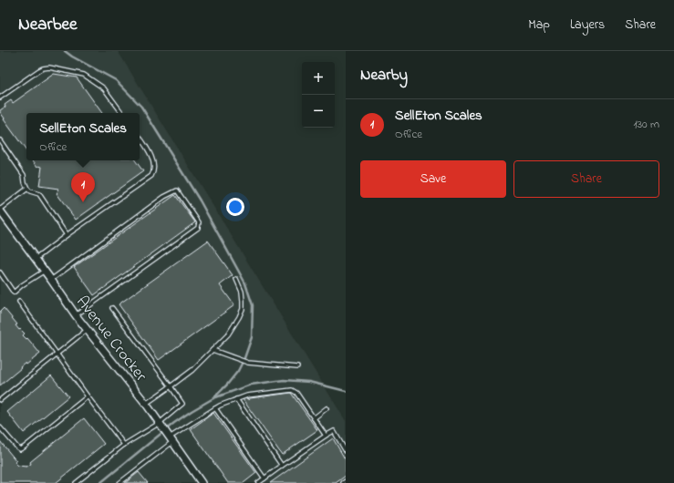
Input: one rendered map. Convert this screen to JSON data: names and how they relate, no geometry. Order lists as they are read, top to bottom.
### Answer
{
  "streets": {
    "street": ["Avenue Crocker"]
  },
  "page": {
    "header": "Nearbee",
    "nav": ["Map", "Layers", "Share"],
    "heading": "Nearby",
    "map_buttons": ["+", "−"],
    "list": [
      {
        "mark": "1",
        "name": "SellEton Scales",
        "note": "Office",
        "value": "130 m"
      }
    ],
    "popup": ["SellEton Scales", "Office"],
    "buttons": ["Save", "Share"],
    "pins": "1"
  }
}
